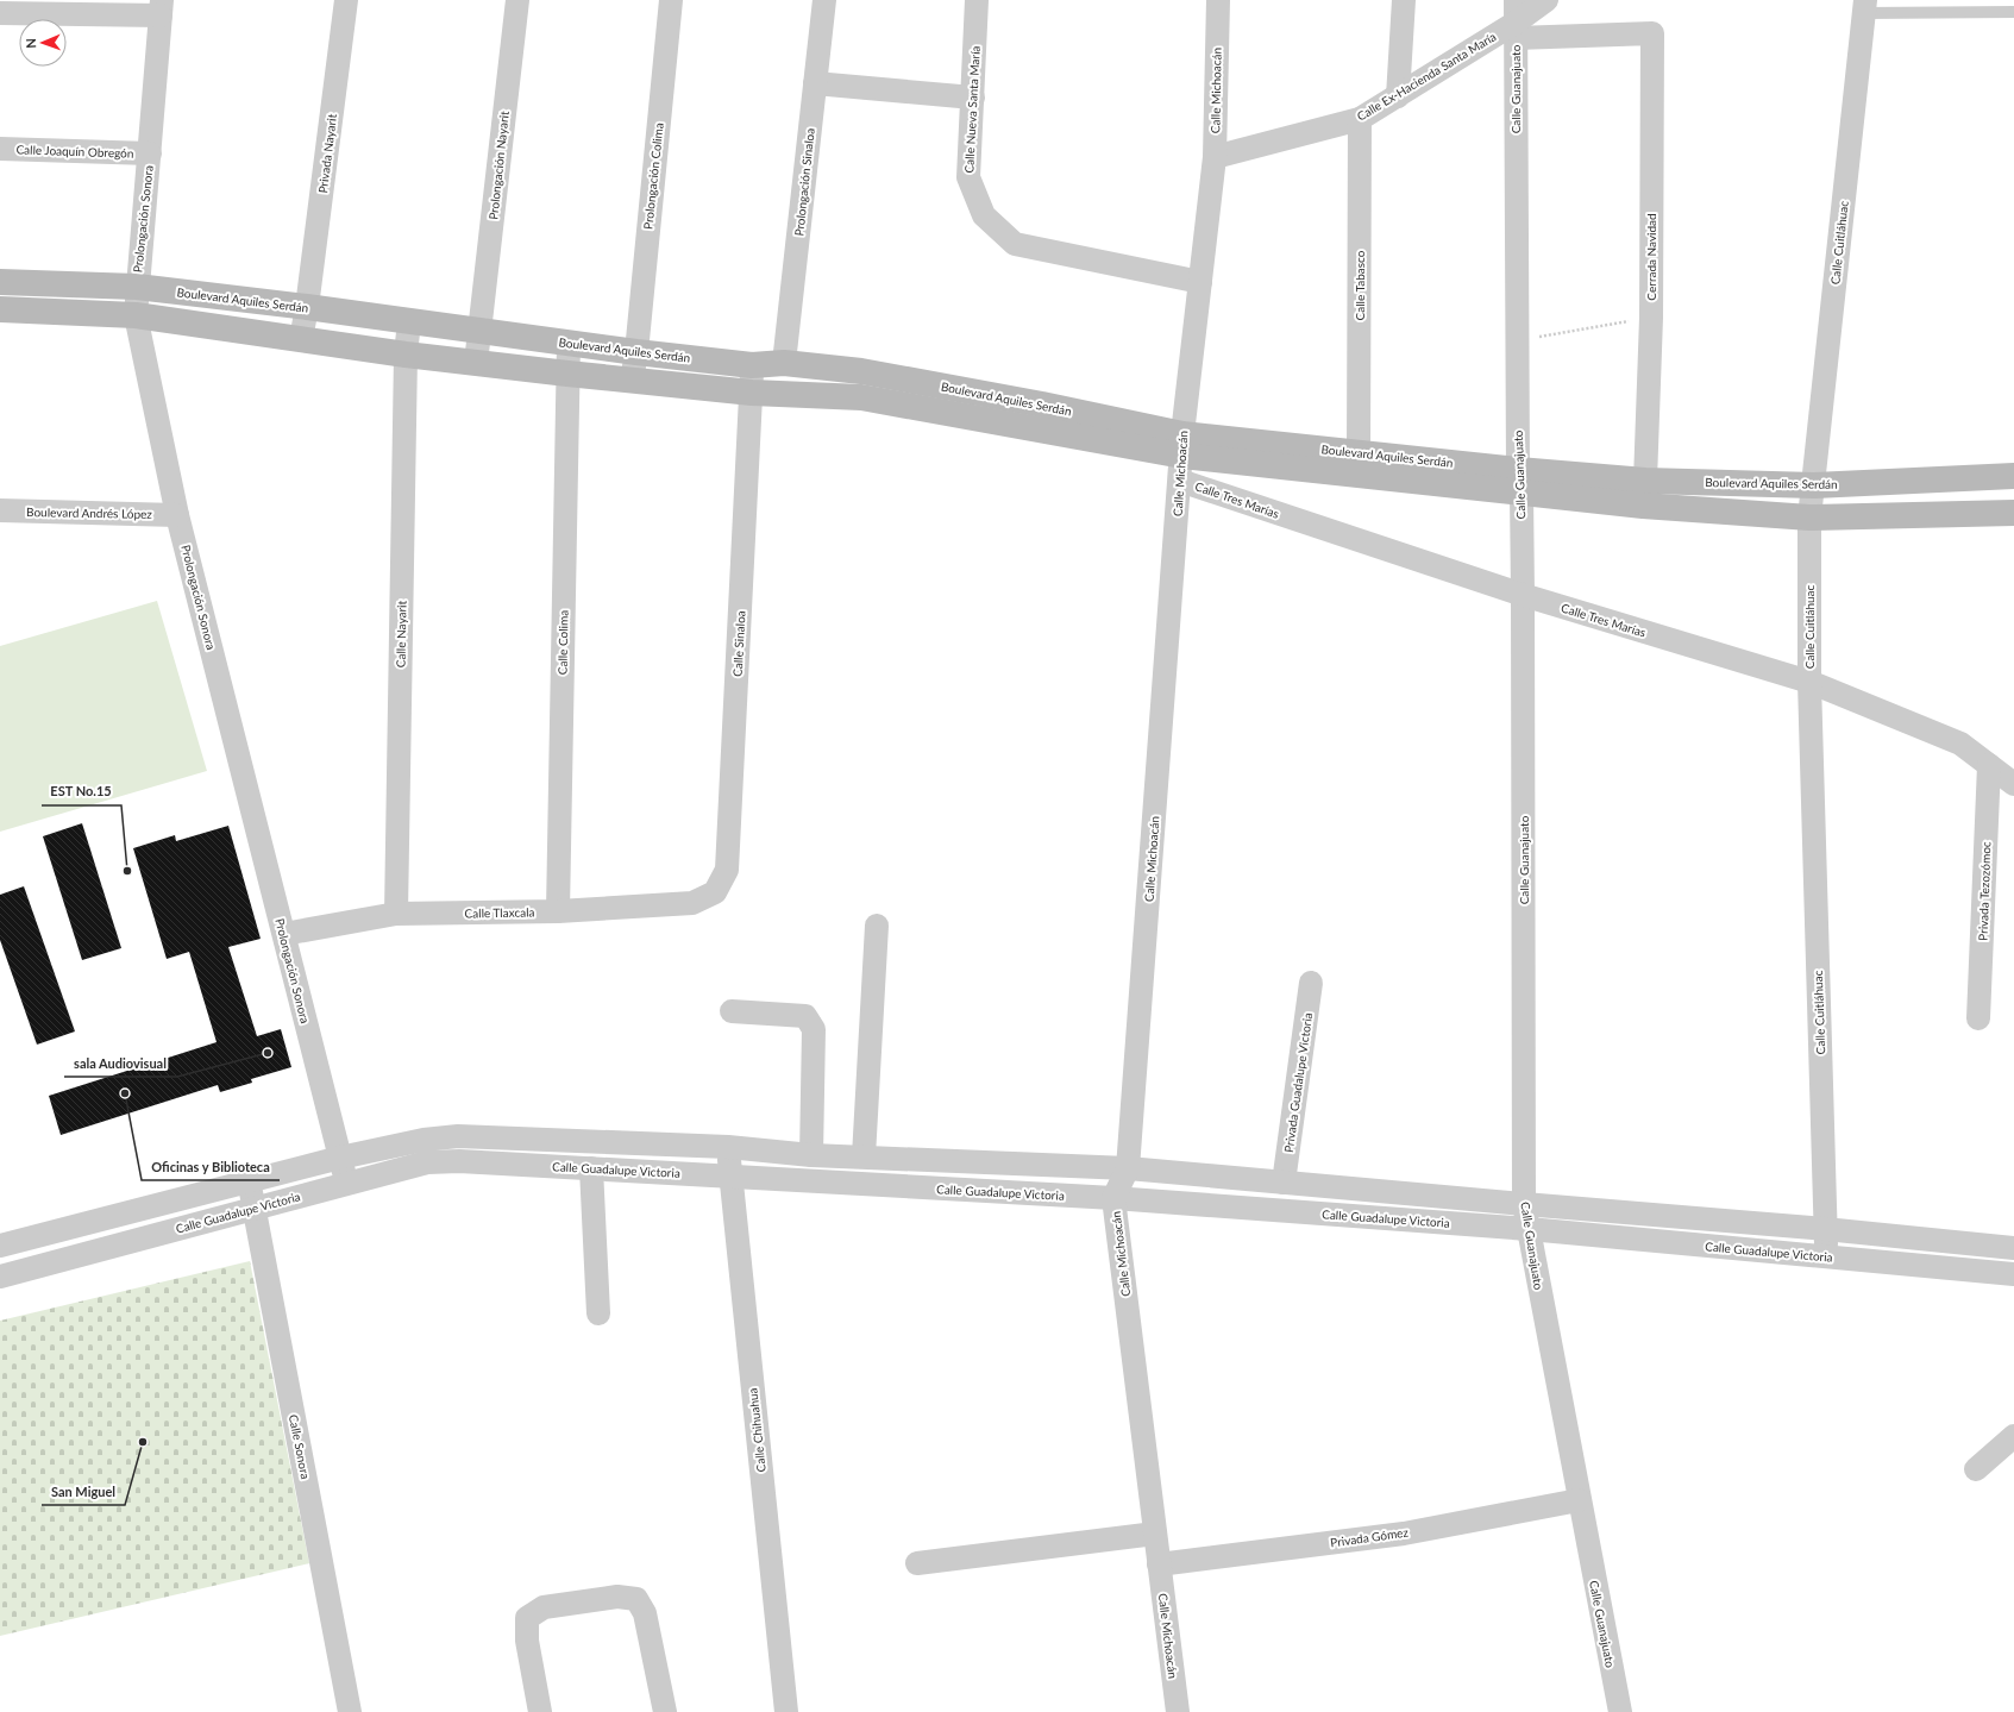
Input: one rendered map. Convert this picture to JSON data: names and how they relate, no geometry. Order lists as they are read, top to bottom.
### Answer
{
  "streets": {
    "street": [
      "Calle Ex-Hacienda Santa María",
      "Calle Guanajuato",
      "Calle Michoacán",
      "Calle Nueva Santa María",
      "Calle Joaquín Obregón",
      "Privada Nayarit",
      "Prolongación Nayarit",
      "Prolongación Colima",
      "Prolongación Sinaloa",
      "Prolongación Sonora",
      "Calle Cuitláhuac",
      "Cerrada Navidad",
      "Calle Tabasco",
      "Boulevard Aquiles Serdán",
      "Calle Tres Marías",
      "Boulevard Andrés López",
      "Calle Nayarit",
      "Calle Colima",
      "Calle Sinaloa",
      "Privada Tezozómoc",
      "Calle Tlaxcala",
      "Privada Guadalupe Victoria",
      "Calle Guadalupe Victoria",
      "Calle Chihuahua",
      "Calle Sonora",
      "Privada Gómez"
    ]
  },
  "crossings": [
    ["Calle Ex-Hacienda Santa María", "Calle Guanajuato"],
    ["Calle Ex-Hacienda Santa María", "Calle Michoacán"],
    ["Calle Ex-Hacienda Santa María", "Cerrada Navidad"],
    ["Calle Ex-Hacienda Santa María", "Calle Tabasco"],
    ["Calle Guanajuato", "Cerrada Navidad"],
    ["Calle Guanajuato", "Boulevard Aquiles Serdán"],
    ["Calle Guanajuato", "Calle Tres Marías"],
    ["Calle Guanajuato", "Calle Guadalupe Victoria"],
    ["Calle Guanajuato", "Privada Gómez"],
    ["Calle Michoacán", "Calle Nueva Santa María"],
    ["Calle Michoacán", "Boulevard Aquiles Serdán"],
    ["Calle Michoacán", "Calle Tres Marías"],
    ["Calle Michoacán", "Calle Guadalupe Victoria"],
    ["Calle Michoacán", "Privada Gómez"],
    ["Calle Joaquín Obregón", "Prolongación Sonora"],
    ["Privada Nayarit", "Boulevard Aquiles Serdán"],
    ["Prolongación Nayarit", "Boulevard Aquiles Serdán"],
    ["Prolongación Colima", "Boulevard Aquiles Serdán"],
    ["Prolongación Sinaloa", "Boulevard Aquiles Serdán"],
    ["Prolongación Sonora", "Boulevard Aquiles Serdán"],
    ["Prolongación Sonora", "Boulevard Andrés López"],
    ["Prolongación Sonora", "Calle Tlaxcala"],
    ["Prolongación Sonora", "Calle Guadalupe Victoria"],
    ["Calle Cuitláhuac", "Boulevard Aquiles Serdán"],
    ["Calle Cuitláhuac", "Calle Tres Marías"],
    ["Calle Cuitláhuac", "Calle Guadalupe Victoria"],
    ["Cerrada Navidad", "Boulevard Aquiles Serdán"],
    ["Calle Tabasco", "Boulevard Aquiles Serdán"],
    ["Boulevard Aquiles Serdán", "Calle Tres Marías"],
    ["Boulevard Aquiles Serdán", "Calle Nayarit"],
    ["Boulevard Aquiles Serdán", "Calle Colima"],
    ["Boulevard Aquiles Serdán", "Calle Sinaloa"],
    ["Calle Tres Marías", "Privada Tezozómoc"],
    ["Calle Nayarit", "Calle Tlaxcala"],
    ["Calle Colima", "Calle Tlaxcala"],
    ["Calle Sinaloa", "Calle Tlaxcala"],
    ["Privada Guadalupe Victoria", "Calle Guadalupe Victoria"],
    ["Calle Guadalupe Victoria", "Calle Chihuahua"],
    ["Calle Guadalupe Victoria", "Calle Sonora"]
  ],
  "places": [
    "EST No.15",
    "sala Audiovisual",
    "Oficinas y Biblioteca",
    "San Miguel"
  ],
  "north": "left"
}
